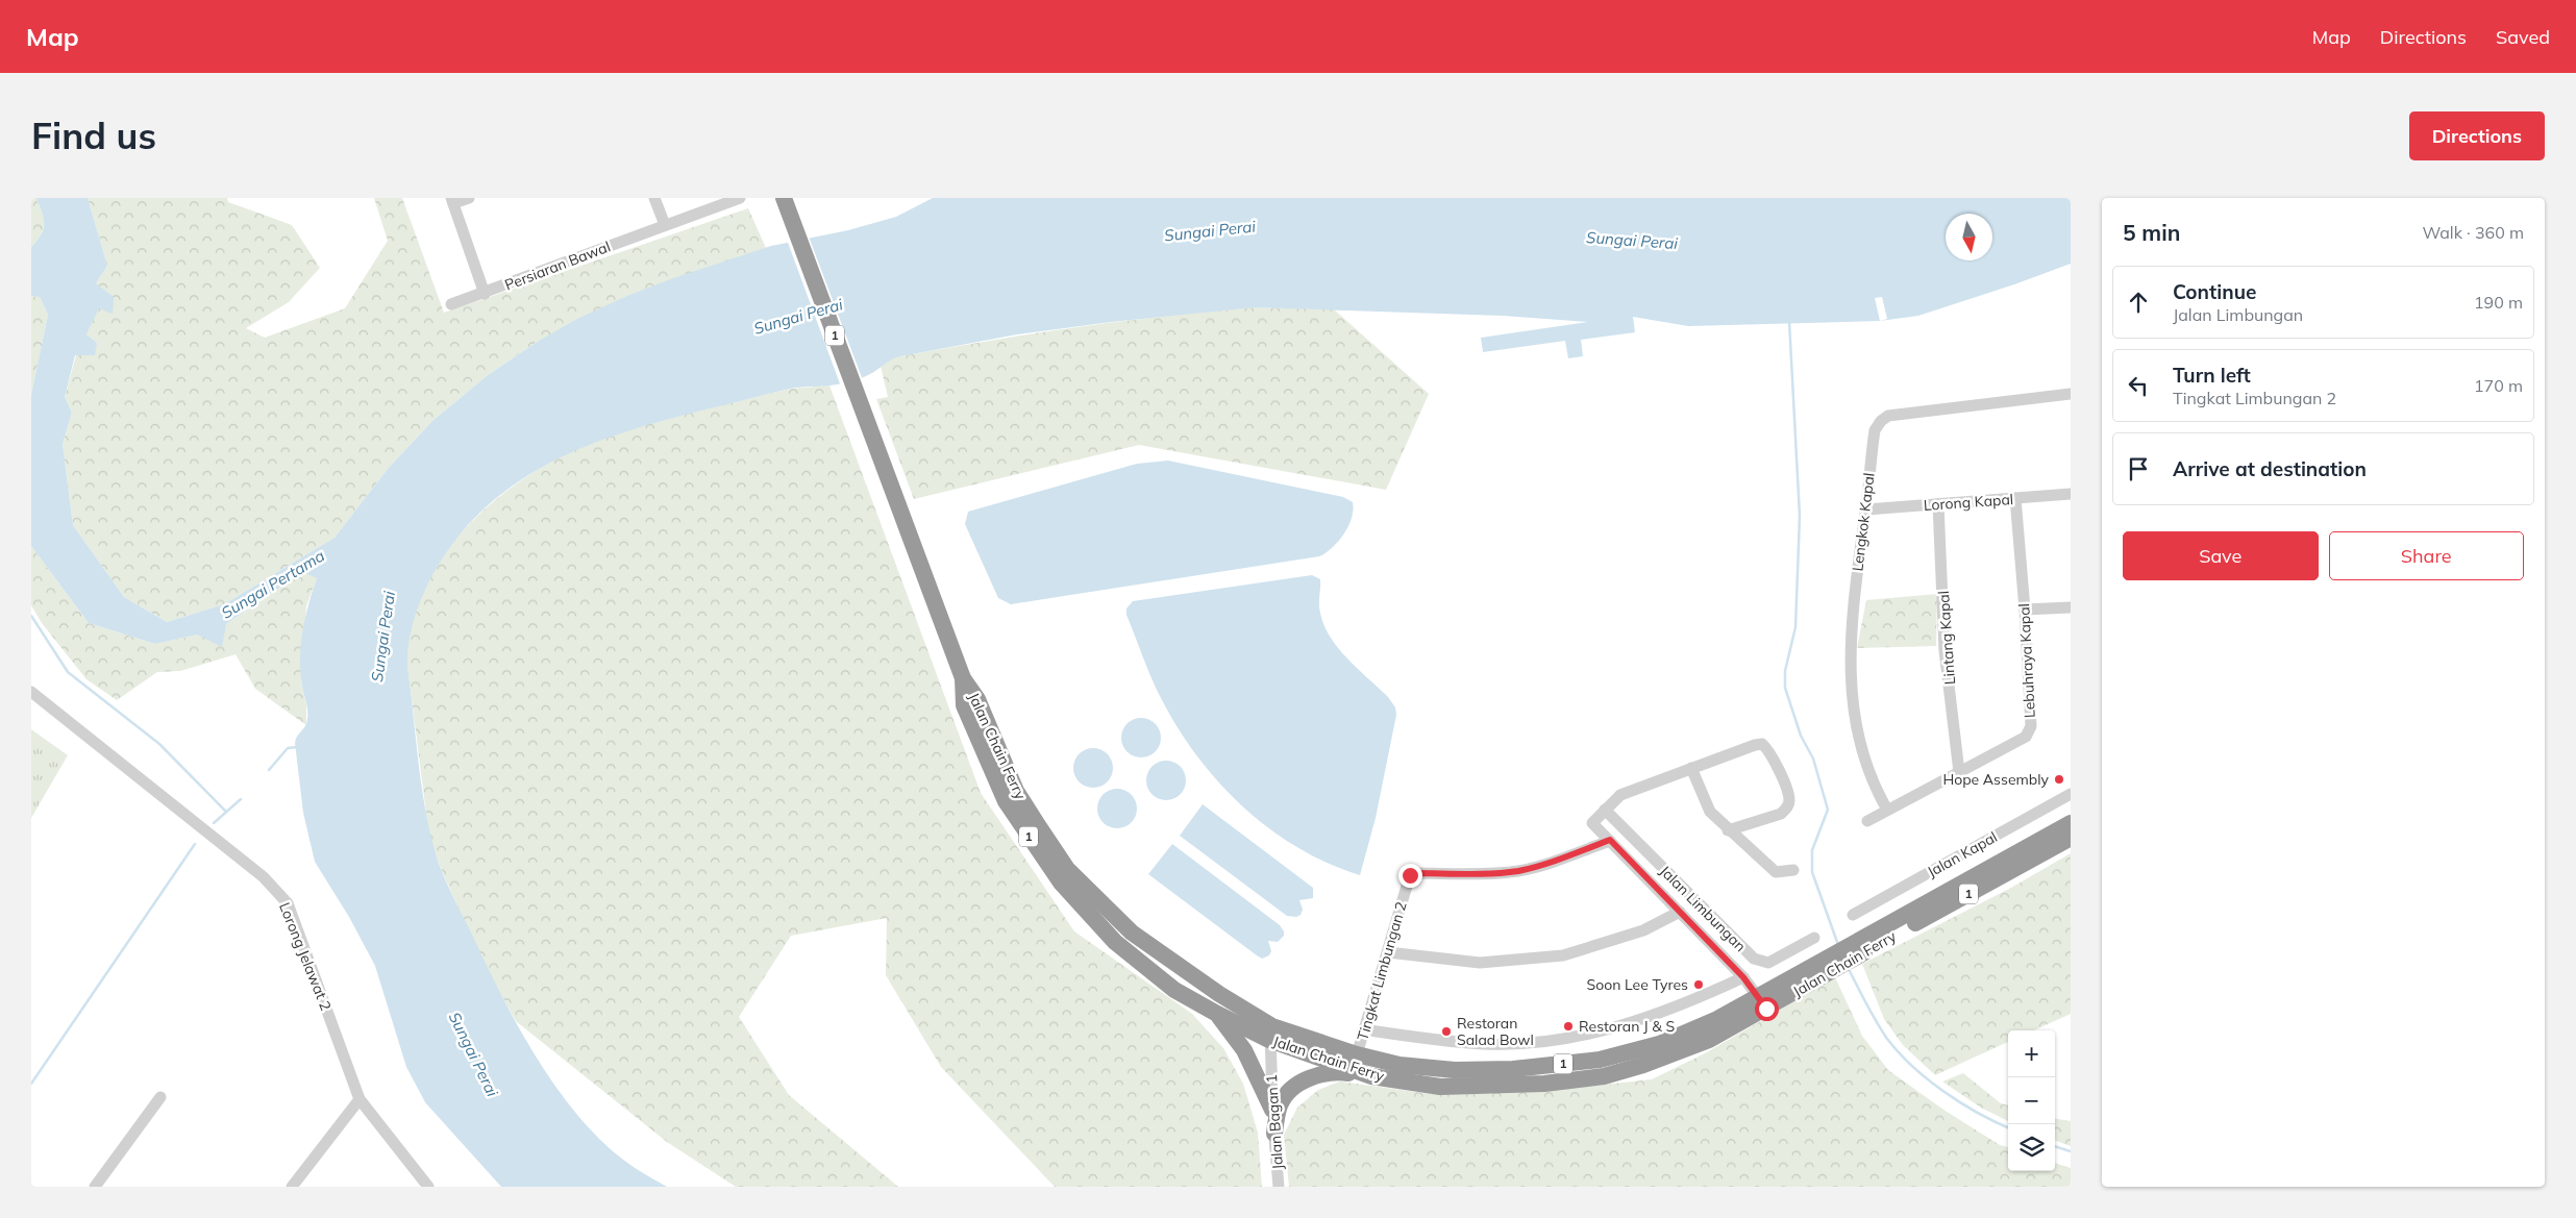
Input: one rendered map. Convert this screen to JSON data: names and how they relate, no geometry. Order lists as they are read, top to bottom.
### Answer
{
  "streets": {
    "highway": ["1", "Jalan Chain Ferry"],
    "street": [
      "Persiaran Bawal",
      "Lorong Kapal",
      "Lengkok Kapal",
      "Lintang Kapal",
      "Lebuhraya Kapal",
      "Jalan Kapal",
      "Jalan Limbungan",
      "Lorong Jelawat 2",
      "Tingkat Limbungan 2",
      "Jalan Bagan 1"
    ]
  },
  "crossings": [
    ["Lorong Kapal", "Lengkok Kapal"],
    ["Lorong Kapal", "Lintang Kapal"],
    ["Lorong Kapal", "Lebuhraya Kapal"],
    ["Lengkok Kapal", "Lebuhraya Kapal"],
    ["Lintang Kapal", "Lebuhraya Kapal"],
    ["Jalan Chain Ferry", "Jalan Limbungan"],
    ["Jalan Chain Ferry", "Tingkat Limbungan 2"],
    ["Jalan Chain Ferry", "Jalan Bagan 1"],
    ["Jalan Limbungan", "Tingkat Limbungan 2"]
  ],
  "water": ["Sungai Perai", "Sungai Pertama"],
  "places": [
    "Hope Assembly",
    "Soon Lee Tyres",
    "Restoran J & S",
    "Restoran Salad Bowl"
  ],
  "north": "bottom",
  "page": {
    "header": "Map",
    "nav": ["Map", "Directions", "Saved"],
    "buttons": [
      "Directions",
      ["Save", "Share"]
    ],
    "title": "Find us",
    "heading": ["5 min", "Walk · 360 m"],
    "list": [
      ["Continue", "Jalan Limbungan", "190 m"],
      ["Turn left", "Tingkat Limbungan 2", "170 m"],
      "Arrive at destination"
    ],
    "map_buttons": ["+", "−"]
  }
}
